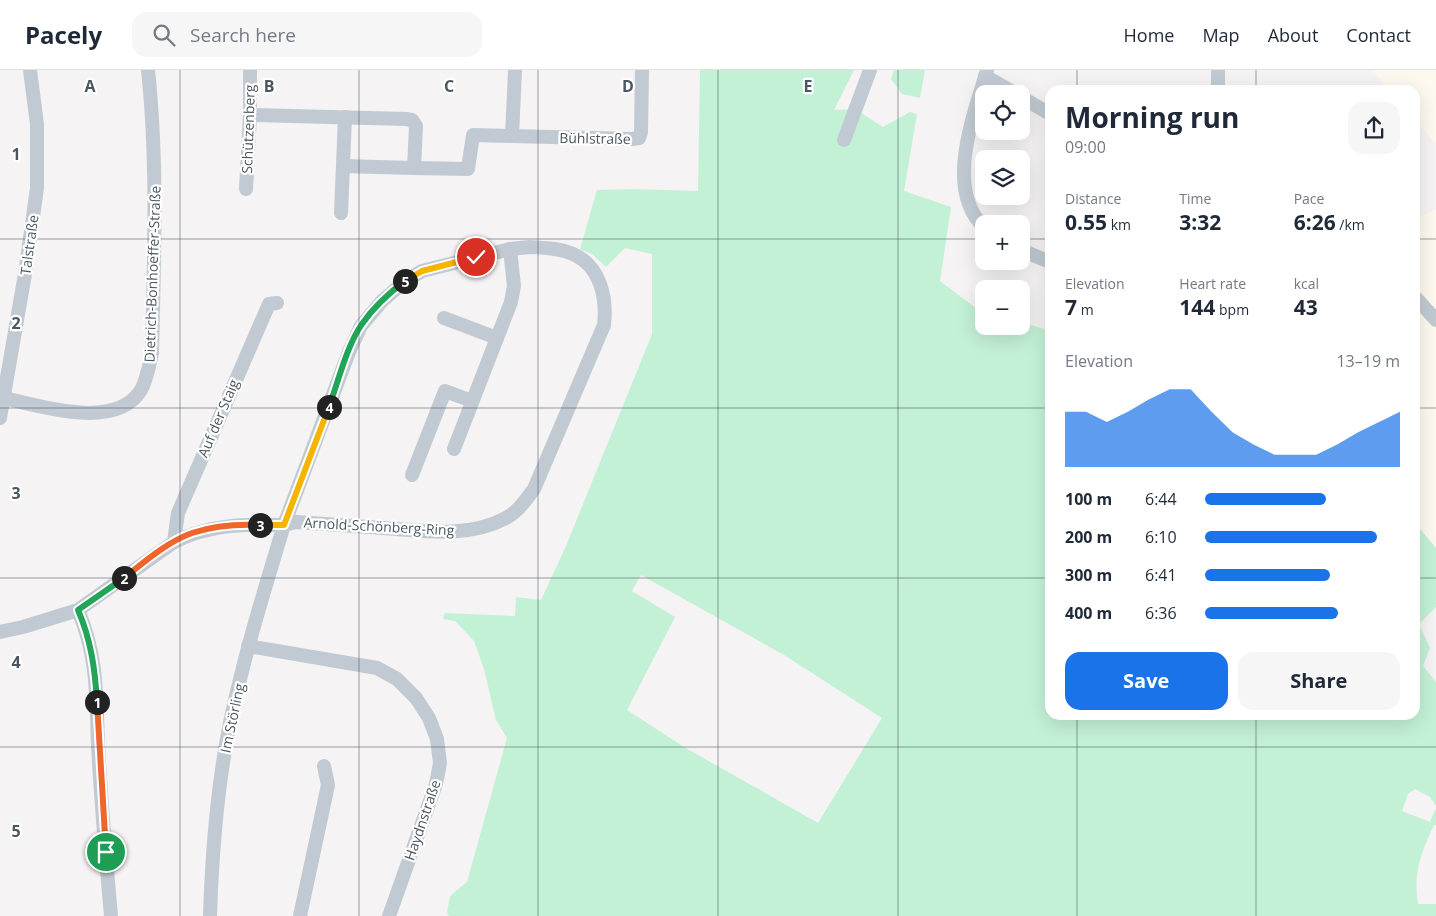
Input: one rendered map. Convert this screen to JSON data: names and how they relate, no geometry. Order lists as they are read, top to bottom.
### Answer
{
  "streets": {
    "street": [
      "Schützenberg",
      "Bühlstraße",
      "Talstraße",
      "Dietrich-Bonhoeffer-Straße",
      "Auf der Staig",
      "Arnold-Schönberg-Ring",
      "Im Störling",
      "Haydnstraße"
    ]
  },
  "crossings": [
    ["Talstraße", "Dietrich-Bonhoeffer-Straße"],
    ["Arnold-Schönberg-Ring", "Im Störling"],
    ["Im Störling", "Haydnstraße"]
  ],
  "page": {
    "header": "Pacely",
    "search": "Search here",
    "nav": [
      "Home",
      "Map",
      "About",
      "Contact"
    ],
    "map_buttons": ["+", "−"],
    "heading": ["Morning run", "09:00"],
    "stats": [
      ["Distance", "0.55 km"],
      ["Time", "3:32"],
      ["Pace", "6:26 /km"],
      ["Elevation", "7 m"],
      ["Heart rate", "144 bpm"],
      ["kcal", "43"]
    ],
    "pins": [
      "5",
      "4",
      "3",
      "2",
      "1"
    ],
    "chart": ["Elevation", "13–19 m"],
    "list": [
      {
        "name": "100 m",
        "note": "6:44"
      },
      {
        "name": "200 m",
        "note": "6:10"
      },
      {
        "name": "300 m",
        "note": "6:41"
      },
      {
        "name": "400 m",
        "note": "6:36"
      }
    ],
    "buttons": ["Save", "Share"]
  },
  "grid": {
    "columns": [
      "A",
      "B",
      "C",
      "D",
      "E"
    ],
    "rows": [
      "1",
      "2",
      "3",
      "4",
      "5"
    ]
  }
}
